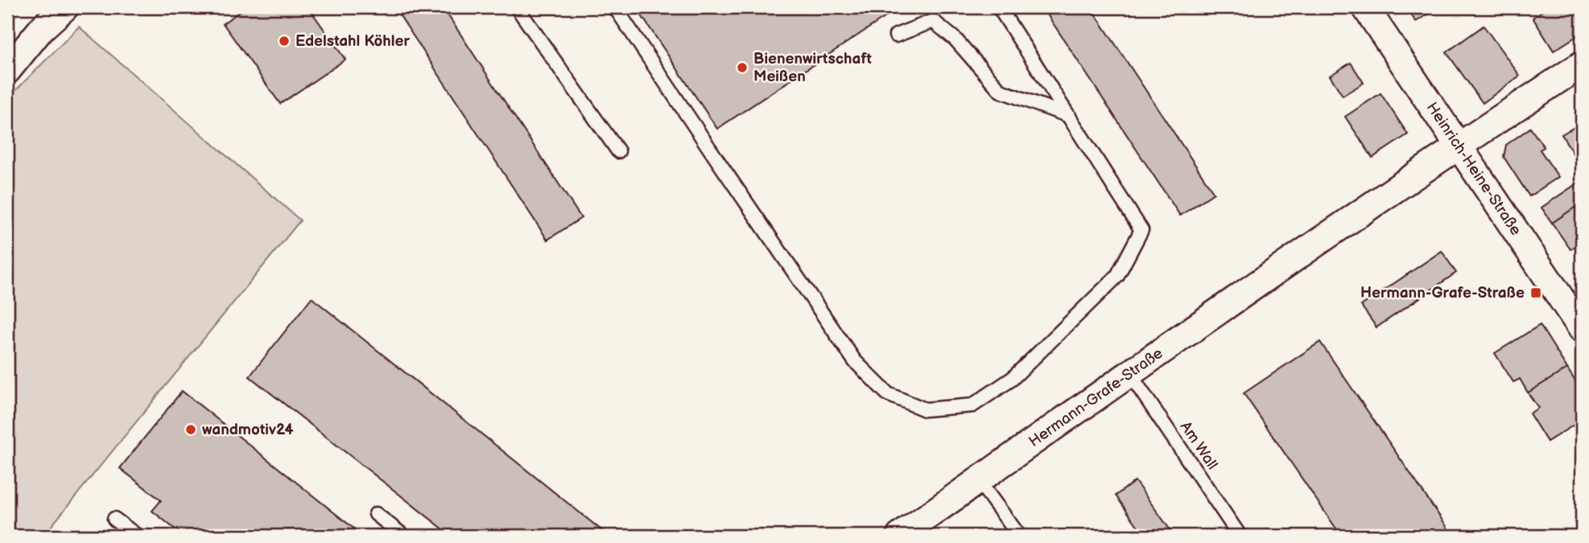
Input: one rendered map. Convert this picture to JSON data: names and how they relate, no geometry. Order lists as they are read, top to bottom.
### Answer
{
  "streets": {
    "street": ["Heinrich-Heine-Straße", "Hermann-Grafe-Straße"],
    "lane": ["Am Wall"]
  },
  "crossings": [
    ["Heinrich-Heine-Straße", "Hermann-Grafe-Straße"],
    ["Hermann-Grafe-Straße", "Am Wall"]
  ],
  "places": {
    "other": ["Edelstahl Köhler", "Bienenwirtschaft Meißen", "wandmotiv24"],
    "transit": ["Hermann-Grafe-Straße"]
  }
}
